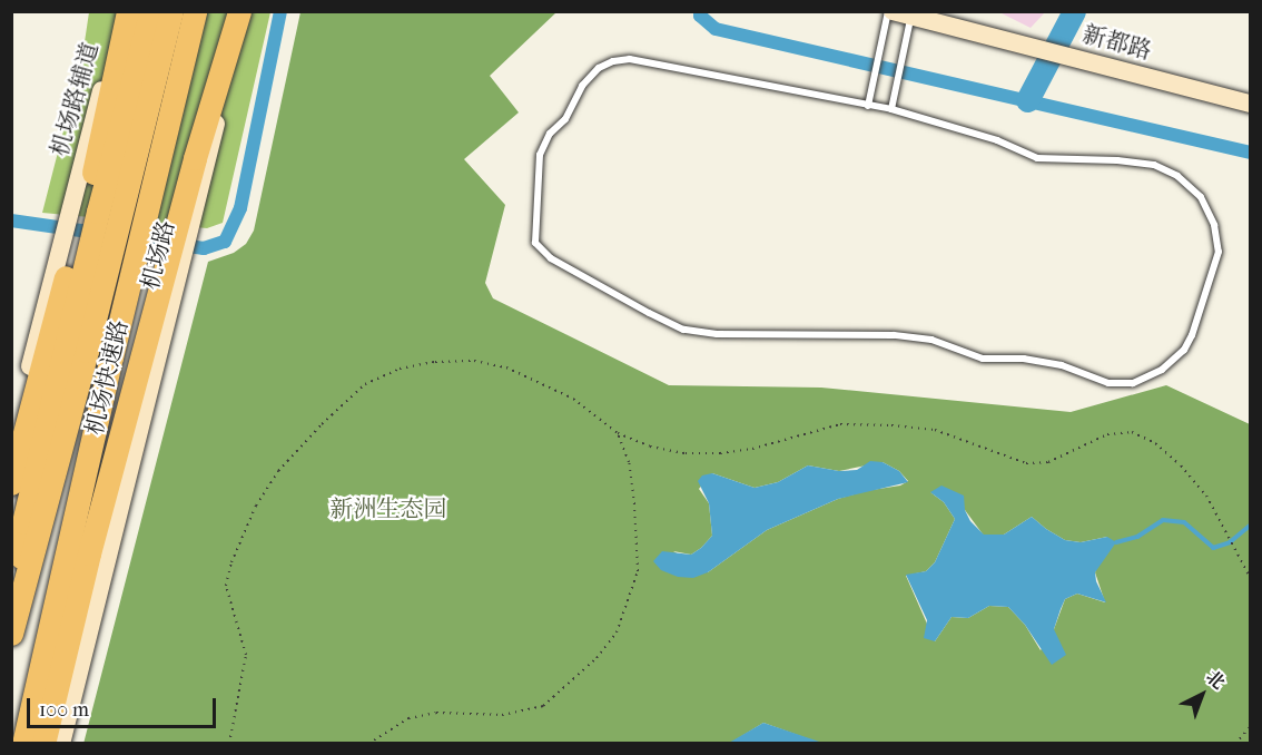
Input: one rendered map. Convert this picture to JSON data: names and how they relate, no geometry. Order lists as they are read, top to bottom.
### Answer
{
  "streets": {
    "highway": ["机场快速路"],
    "street": ["新都路", "机场路"]
  },
  "parks": ["新洲生态园"],
  "scale_bar": "100 m",
  "north": "top right"
}
